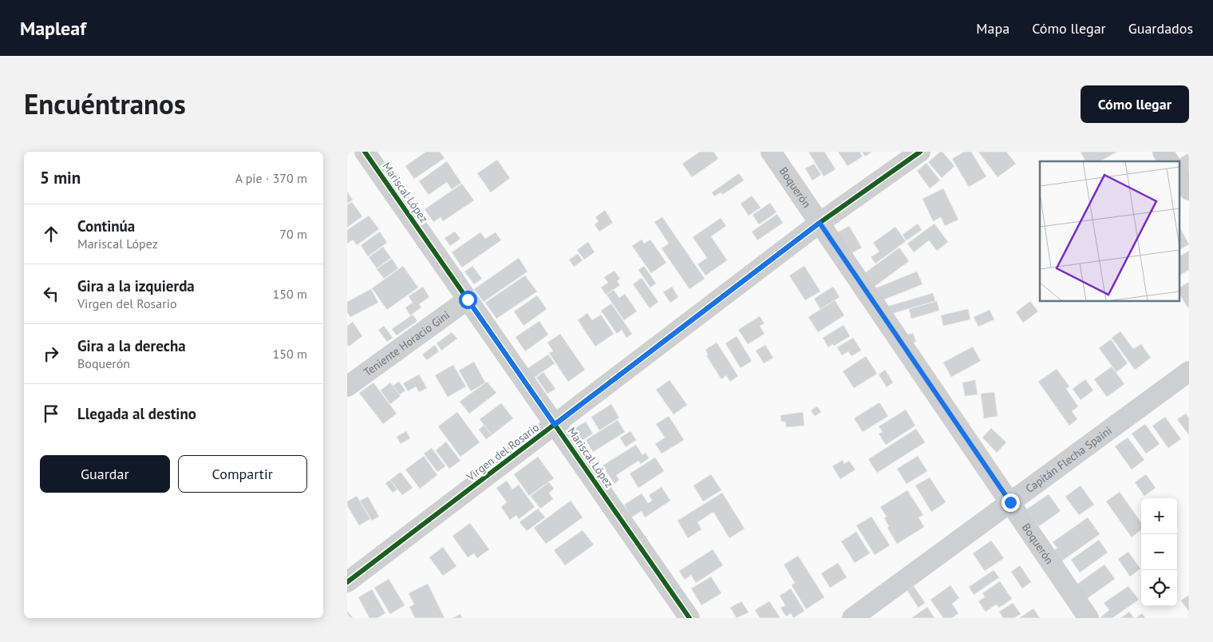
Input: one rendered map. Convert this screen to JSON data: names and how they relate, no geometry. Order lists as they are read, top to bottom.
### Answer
{
  "streets": {
    "street": [
      "Boquerón",
      "Mariscal López",
      "Teniente Horacio Gini",
      "Virgen del Rosario",
      "Capitán Flecha Spaini"
    ]
  },
  "crossings": [
    ["Boquerón", "Virgen del Rosario"],
    ["Boquerón", "Capitán Flecha Spaini"],
    ["Mariscal López", "Teniente Horacio Gini"],
    ["Mariscal López", "Virgen del Rosario"]
  ],
  "page": {
    "header": "Mapleaf",
    "nav": ["Mapa", "Cómo llegar", "Guardados"],
    "title": "Encuéntranos",
    "buttons": [
      "Cómo llegar",
      ["Guardar", "Compartir"]
    ],
    "heading": ["5 min", "A pie · 370 m"],
    "list": [
      ["Continúa", "Mariscal López", "70 m"],
      ["Gira a la izquierda", "Virgen del Rosario", "150 m"],
      ["Gira a la derecha", "Boquerón", "150 m"],
      "Llegada al destino"
    ],
    "map_buttons": ["+", "−"]
  }
}
